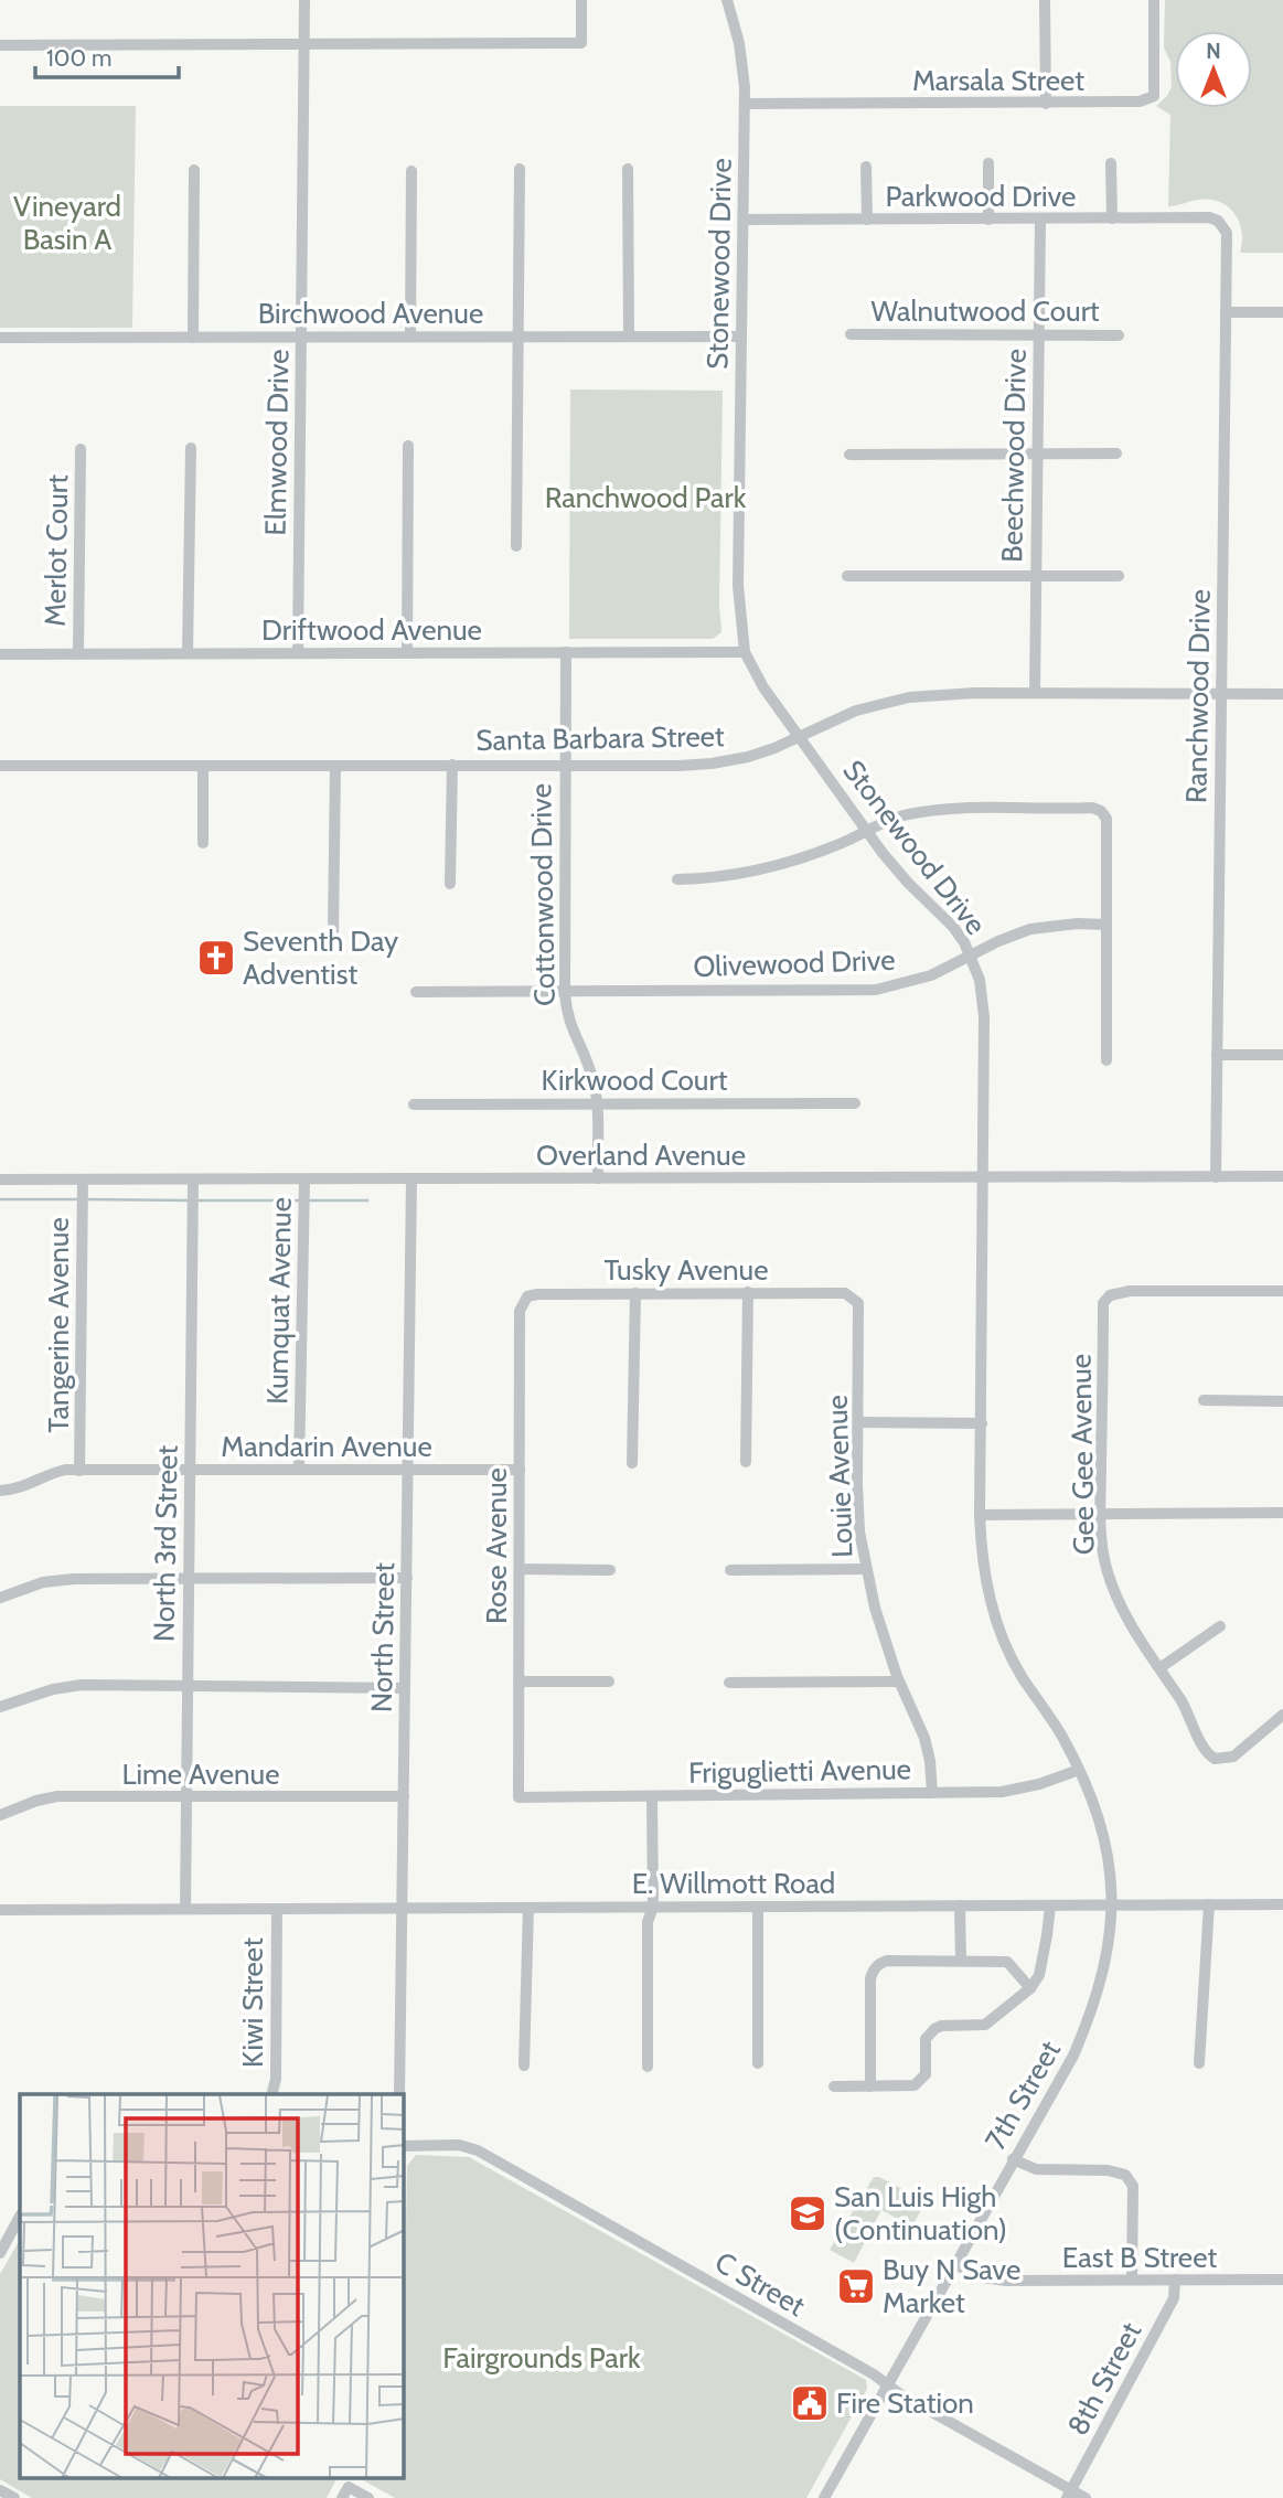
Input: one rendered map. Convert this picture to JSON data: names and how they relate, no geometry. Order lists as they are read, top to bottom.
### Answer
{
  "streets": {
    "street": [
      "Marsala Street",
      "Parkwood Drive",
      "Stonewood Drive",
      "Walnutwood Court",
      "Birchwood Avenue",
      "Elmwood Drive",
      "Beechwood Drive",
      "Merlot Court",
      "Driftwood Avenue",
      "Ranchwood Drive",
      "Santa Barbara Street",
      "Cottonwood Drive",
      "Olivewood Drive",
      "Kirkwood Court",
      "Overland Avenue",
      "Tusky Avenue",
      "Kumquat Avenue",
      "Tangerine Avenue",
      "Mandarin Avenue",
      "Gee Gee Avenue",
      "Louie Avenue",
      "North 3rd Street",
      "Rose Avenue",
      "North Street",
      "Friguglietti Avenue",
      "Lime Avenue",
      "E. Willmott Road",
      "Kiwi Street",
      "7th Street",
      "East B Street",
      "C Street",
      "8th Street"
    ]
  },
  "crossings": [
    ["Marsala Street", "Stonewood Drive"],
    ["Parkwood Drive", "Stonewood Drive"],
    ["Parkwood Drive", "Beechwood Drive"],
    ["Parkwood Drive", "Ranchwood Drive"],
    ["Stonewood Drive", "Birchwood Avenue"],
    ["Stonewood Drive", "Driftwood Avenue"],
    ["Stonewood Drive", "Santa Barbara Street"],
    ["Stonewood Drive", "Olivewood Drive"],
    ["Stonewood Drive", "Overland Avenue"],
    ["Stonewood Drive", "Friguglietti Avenue"],
    ["Stonewood Drive", "E. Willmott Road"],
    ["Stonewood Drive", "7th Street"],
    ["Walnutwood Court", "Beechwood Drive"],
    ["Birchwood Avenue", "Elmwood Drive"],
    ["Elmwood Drive", "Driftwood Avenue"],
    ["Beechwood Drive", "Santa Barbara Street"],
    ["Merlot Court", "Driftwood Avenue"],
    ["Driftwood Avenue", "Cottonwood Drive"],
    ["Ranchwood Drive", "Santa Barbara Street"],
    ["Ranchwood Drive", "Overland Avenue"],
    ["Santa Barbara Street", "Cottonwood Drive"],
    ["Cottonwood Drive", "Olivewood Drive"],
    ["Cottonwood Drive", "Kirkwood Court"],
    ["Cottonwood Drive", "Overland Avenue"],
    ["Overland Avenue", "Kumquat Avenue"],
    ["Overland Avenue", "Tangerine Avenue"],
    ["Overland Avenue", "North 3rd Street"],
    ["Overland Avenue", "North Street"],
    ["Tusky Avenue", "Louie Avenue"],
    ["Tusky Avenue", "Rose Avenue"],
    ["Kumquat Avenue", "Mandarin Avenue"],
    ["Tangerine Avenue", "Mandarin Avenue"],
    ["Mandarin Avenue", "North 3rd Street"],
    ["Mandarin Avenue", "Rose Avenue"],
    ["Mandarin Avenue", "North Street"],
    ["Louie Avenue", "Friguglietti Avenue"],
    ["North 3rd Street", "Lime Avenue"],
    ["North 3rd Street", "E. Willmott Road"],
    ["Rose Avenue", "Friguglietti Avenue"],
    ["North Street", "Lime Avenue"],
    ["North Street", "E. Willmott Road"],
    ["E. Willmott Road", "Kiwi Street"],
    ["E. Willmott Road", "7th Street"],
    ["7th Street", "East B Street"],
    ["7th Street", "C Street"],
    ["East B Street", "8th Street"],
    ["C Street", "8th Street"]
  ],
  "parks": ["Vineyard Basin A", "Ranchwood Park", "Fairgrounds Park"],
  "places": {
    "church": ["Seventh Day Adventist"],
    "school or university": ["San Luis High (Continuation)"],
    "supermarket": ["Buy N Save Market"],
    "public building": ["Fire Station"]
  },
  "scale_bar": "100 m",
  "north": "top"
}
